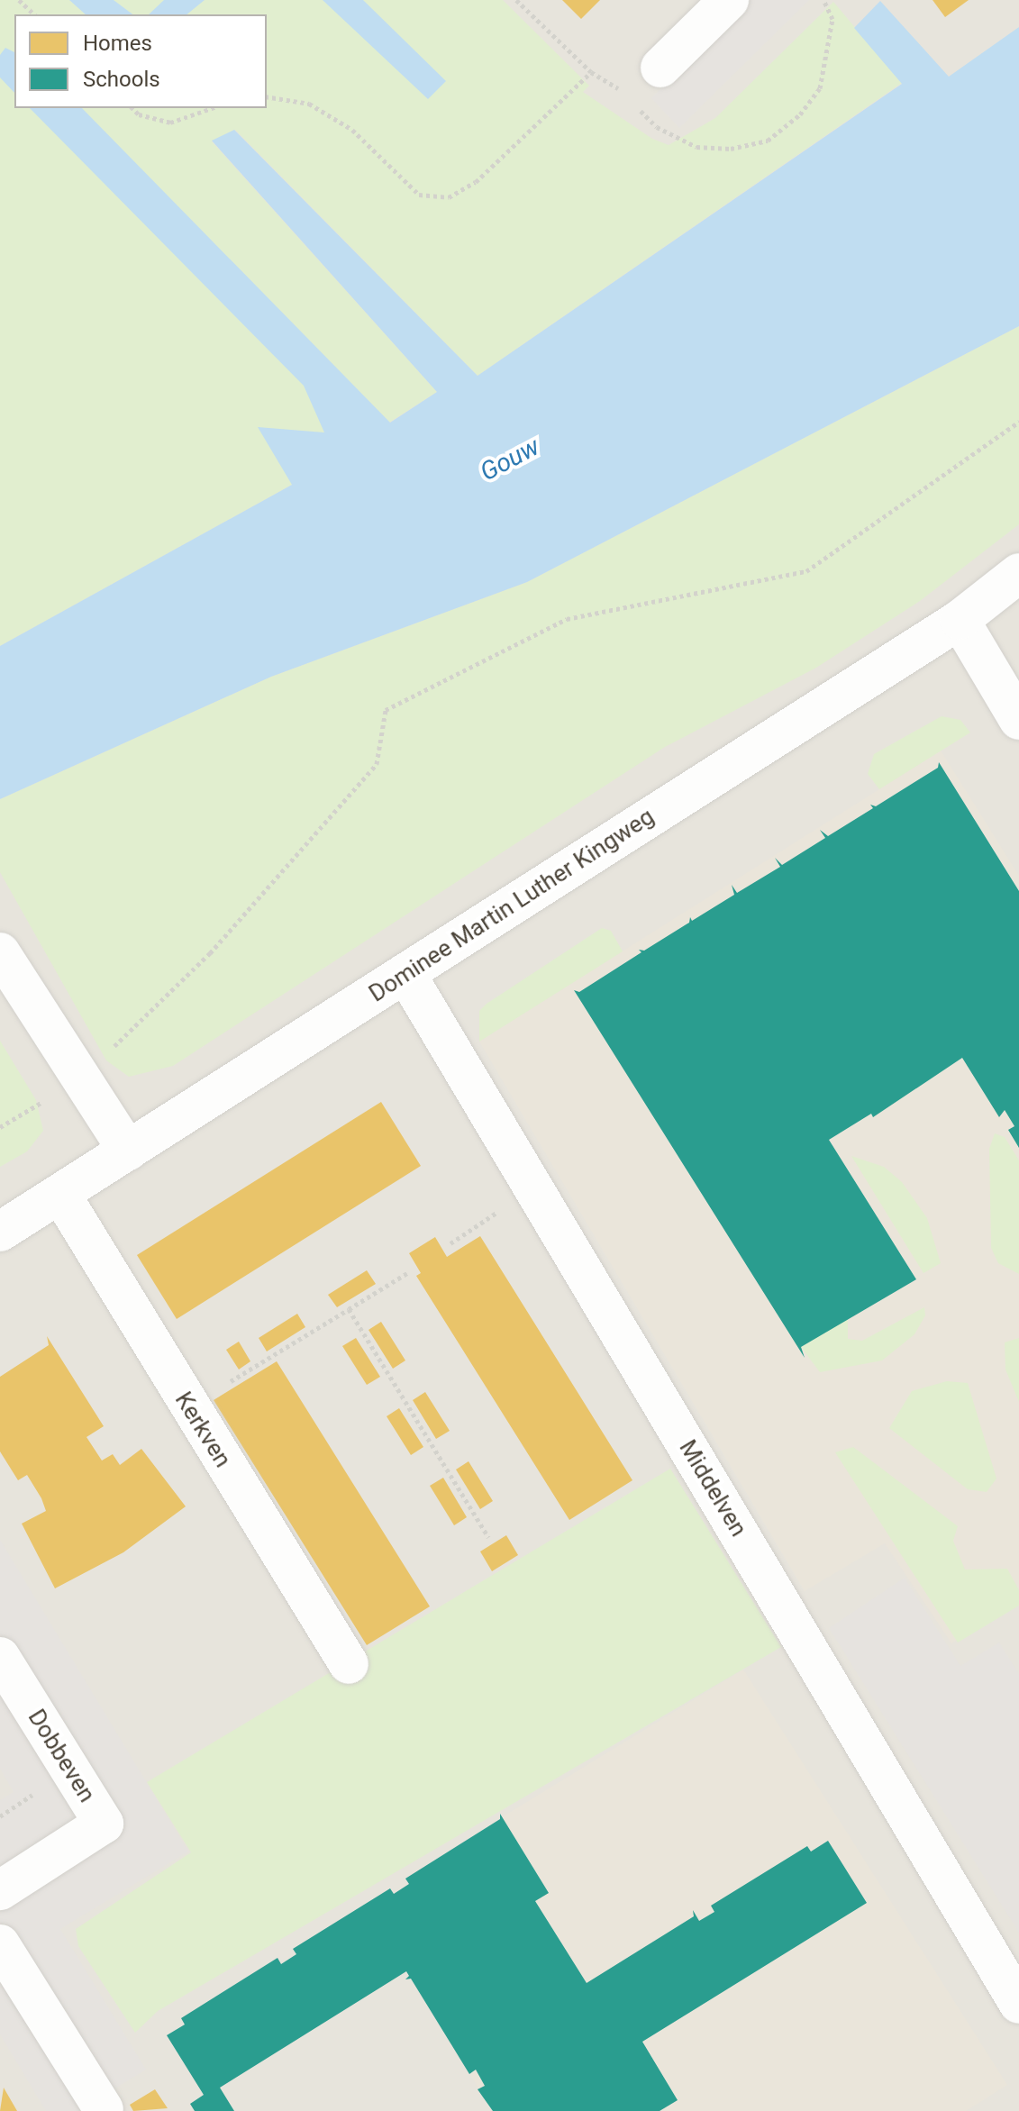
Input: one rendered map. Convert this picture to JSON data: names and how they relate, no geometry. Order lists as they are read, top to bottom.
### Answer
{
  "streets": {
    "street": [
      "Dominee Martin Luther Kingweg",
      "Kerkven",
      "Middelven",
      "Dobbeven"
    ]
  },
  "crossings": [
    ["Dominee Martin Luther Kingweg", "Kerkven"],
    ["Dominee Martin Luther Kingweg", "Middelven"]
  ],
  "water": ["Gouw"],
  "legend": ["Homes", "Schools"]
}
